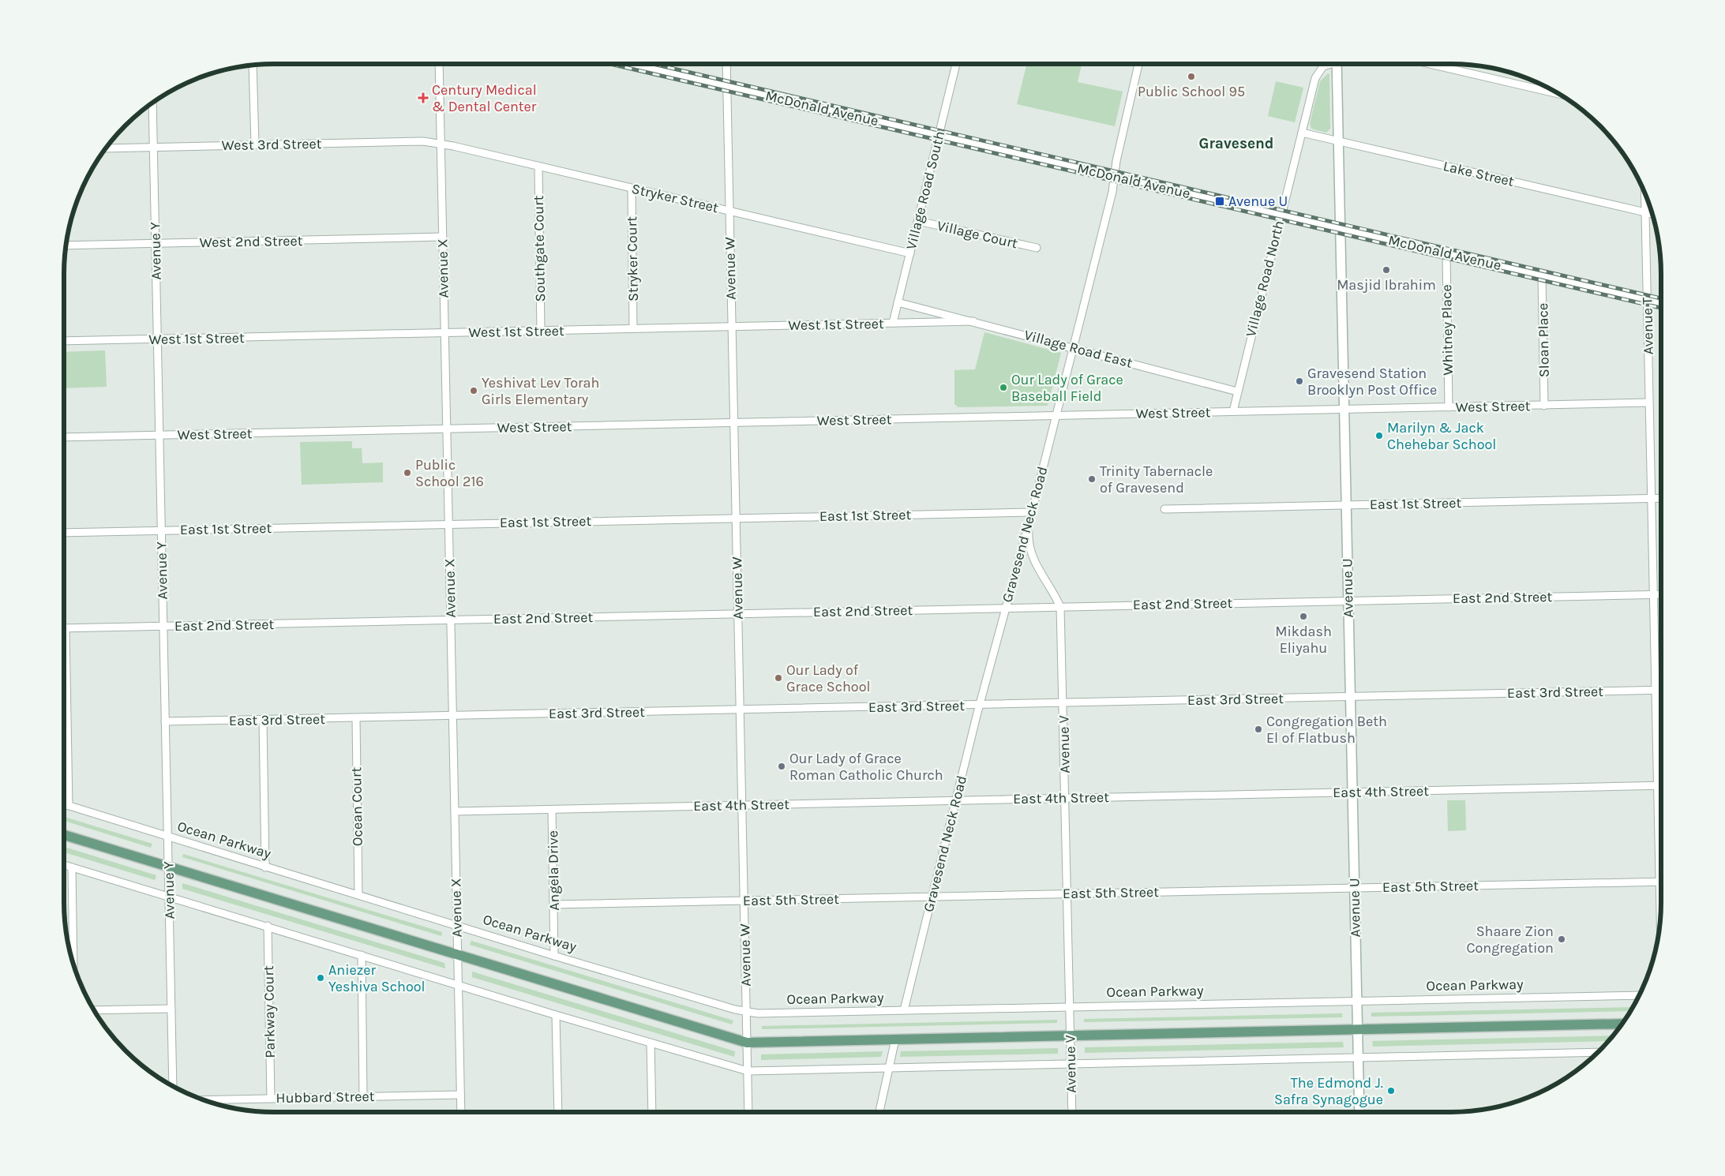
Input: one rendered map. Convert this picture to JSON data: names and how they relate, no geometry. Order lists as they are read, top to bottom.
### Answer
{
  "streets": {
    "main road": ["McDonald Avenue", "Avenue U"],
    "street": [
      "West 3rd Street",
      "Lake Street",
      "Village Road South",
      "Stryker Street",
      "Village Court",
      "West 2nd Street",
      "Southgate Court",
      "Avenue Y",
      "Stryker Court",
      "Avenue X",
      "Avenue W",
      "Village Road North",
      "West 1st Street",
      "Avenue T",
      "Whitney Place",
      "Sloan Place",
      "Village Road East",
      "West Street",
      "East 1st Street",
      "Gravesend Neck Road",
      "East 2nd Street",
      "East 3rd Street",
      "Avenue V",
      "East 4th Street",
      "Ocean Court",
      "Ocean Parkway",
      "Angela Drive",
      "East 5th Street",
      "Parkway Court",
      "Hubbard Street"
    ]
  },
  "crossings": [
    ["McDonald Avenue", "Village Road South"],
    ["McDonald Avenue", "Avenue W"],
    ["McDonald Avenue", "Village Road North"],
    ["McDonald Avenue", "Avenue T"],
    ["McDonald Avenue", "Whitney Place"],
    ["McDonald Avenue", "Sloan Place"],
    ["McDonald Avenue", "Gravesend Neck Road"],
    ["McDonald Avenue", "Avenue U"],
    ["West 3rd Street", "Stryker Street"],
    ["West 3rd Street", "Avenue Y"],
    ["West 3rd Street", "Avenue X"],
    ["Lake Street", "Village Road North"],
    ["Lake Street", "Avenue T"],
    ["Lake Street", "Avenue U"],
    ["Village Road South", "Stryker Street"],
    ["Village Road South", "Village Court"],
    ["Village Road South", "West 1st Street"],
    ["Village Road South", "Village Road East"],
    ["Stryker Street", "Southgate Court"],
    ["Stryker Street", "Stryker Court"],
    ["Stryker Street", "Avenue X"],
    ["Stryker Street", "Avenue W"],
    ["West 2nd Street", "Avenue Y"],
    ["West 2nd Street", "Avenue X"],
    ["Southgate Court", "West 1st Street"],
    ["Avenue Y", "West 1st Street"],
    ["Avenue Y", "West Street"],
    ["Avenue Y", "East 1st Street"],
    ["Avenue Y", "East 2nd Street"],
    ["Avenue Y", "East 3rd Street"],
    ["Avenue Y", "Ocean Parkway"],
    ["Stryker Court", "West 1st Street"],
    ["Avenue X", "West 1st Street"],
    ["Avenue X", "West Street"],
    ["Avenue X", "East 1st Street"],
    ["Avenue X", "East 2nd Street"],
    ["Avenue X", "East 3rd Street"],
    ["Avenue X", "East 4th Street"],
    ["Avenue X", "Ocean Parkway"],
    ["Avenue X", "Hubbard Street"],
    ["Avenue W", "West 1st Street"],
    ["Avenue W", "West Street"],
    ["Avenue W", "East 1st Street"],
    ["Avenue W", "East 2nd Street"],
    ["Avenue W", "East 3rd Street"],
    ["Avenue W", "East 4th Street"],
    ["Avenue W", "Ocean Parkway"],
    ["Avenue W", "East 5th Street"],
    ["Village Road North", "Village Road East"],
    ["West 1st Street", "Village Road East"],
    ["Avenue T", "West Street"],
    ["Avenue T", "East 1st Street"],
    ["Avenue T", "East 2nd Street"],
    ["Avenue T", "East 3rd Street"],
    ["Avenue T", "East 4th Street"],
    ["Avenue T", "East 5th Street"],
    ["Whitney Place", "West Street"],
    ["Sloan Place", "West Street"],
    ["Village Road East", "Gravesend Neck Road"],
    ["West Street", "Gravesend Neck Road"],
    ["West Street", "Avenue U"],
    ["East 1st Street", "Gravesend Neck Road"],
    ["East 1st Street", "Avenue U"],
    ["Gravesend Neck Road", "East 2nd Street"],
    ["Gravesend Neck Road", "East 3rd Street"],
    ["Gravesend Neck Road", "Avenue V"],
    ["Gravesend Neck Road", "East 4th Street"],
    ["Gravesend Neck Road", "Ocean Parkway"],
    ["Gravesend Neck Road", "East 5th Street"],
    ["Avenue U", "East 2nd Street"],
    ["Avenue U", "East 3rd Street"],
    ["Avenue U", "East 4th Street"],
    ["Avenue U", "Ocean Parkway"],
    ["Avenue U", "East 5th Street"],
    ["East 2nd Street", "Avenue V"],
    ["East 3rd Street", "Avenue V"],
    ["East 3rd Street", "Ocean Court"],
    ["Avenue V", "East 4th Street"],
    ["Avenue V", "Ocean Parkway"],
    ["Avenue V", "East 5th Street"],
    ["East 4th Street", "Angela Drive"],
    ["Ocean Court", "Ocean Parkway"],
    ["Ocean Parkway", "Angela Drive"],
    ["Angela Drive", "East 5th Street"],
    ["Parkway Court", "Hubbard Street"]
  ],
  "districts": ["Gravesend"],
  "places": {
    "other": [
      "Public School 95",
      "Masjid Ibrahim",
      "Gravesend Station Brooklyn Post Office",
      "Our Lady of Grace Baseball Field",
      "Yeshivat Lev Torah Girls Elementary",
      "Marilyn & Jack Chehebar School",
      "Public School 216",
      "Trinity Tabernacle of Gravesend",
      "Mikdash Eliyahu",
      "Our Lady of Grace School",
      "Congregation Beth El of Flatbush",
      "Our Lady of Grace Roman Catholic Church",
      "Shaare Zion Congregation",
      "Aniezer Yeshiva School",
      "The Edmond J. Safra Synagogue"
    ],
    "health": ["Century Medical & Dental Center"],
    "transit": ["Avenue U"]
  }
}
